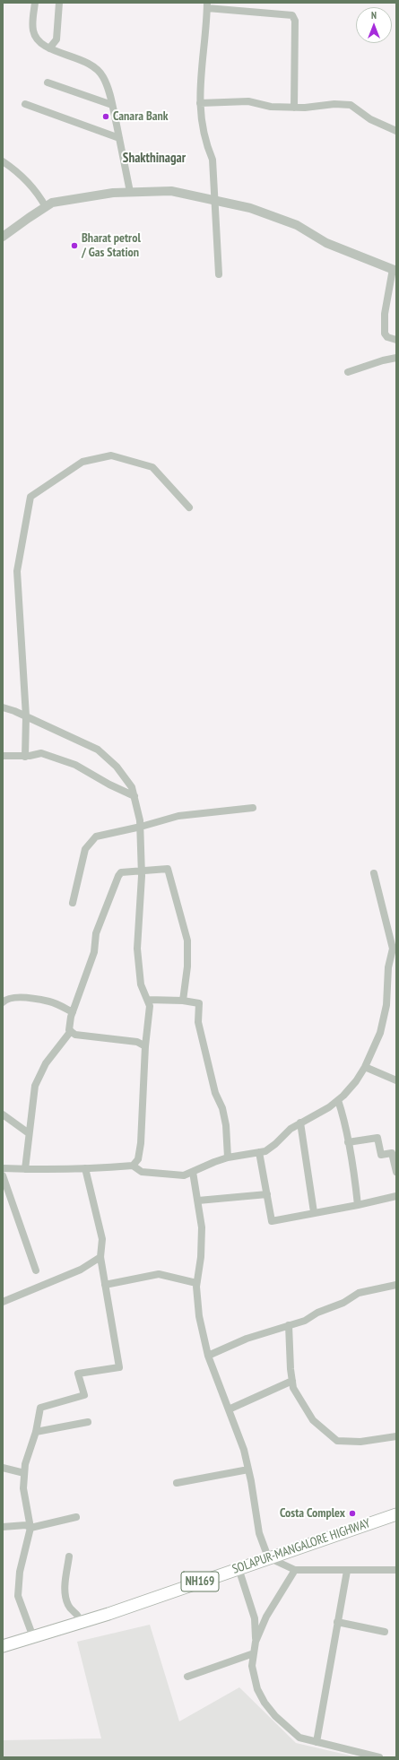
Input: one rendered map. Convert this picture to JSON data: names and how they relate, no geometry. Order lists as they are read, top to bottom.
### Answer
{
  "streets": {
    "highway": ["SOLAPUR-MANGALORE HIGHWAY", "NH169"]
  },
  "districts": ["Shakthinagar"],
  "places": ["Canara Bank", "Bharat petrol / Gas Station", "Costa Complex"],
  "north": "top"
}
